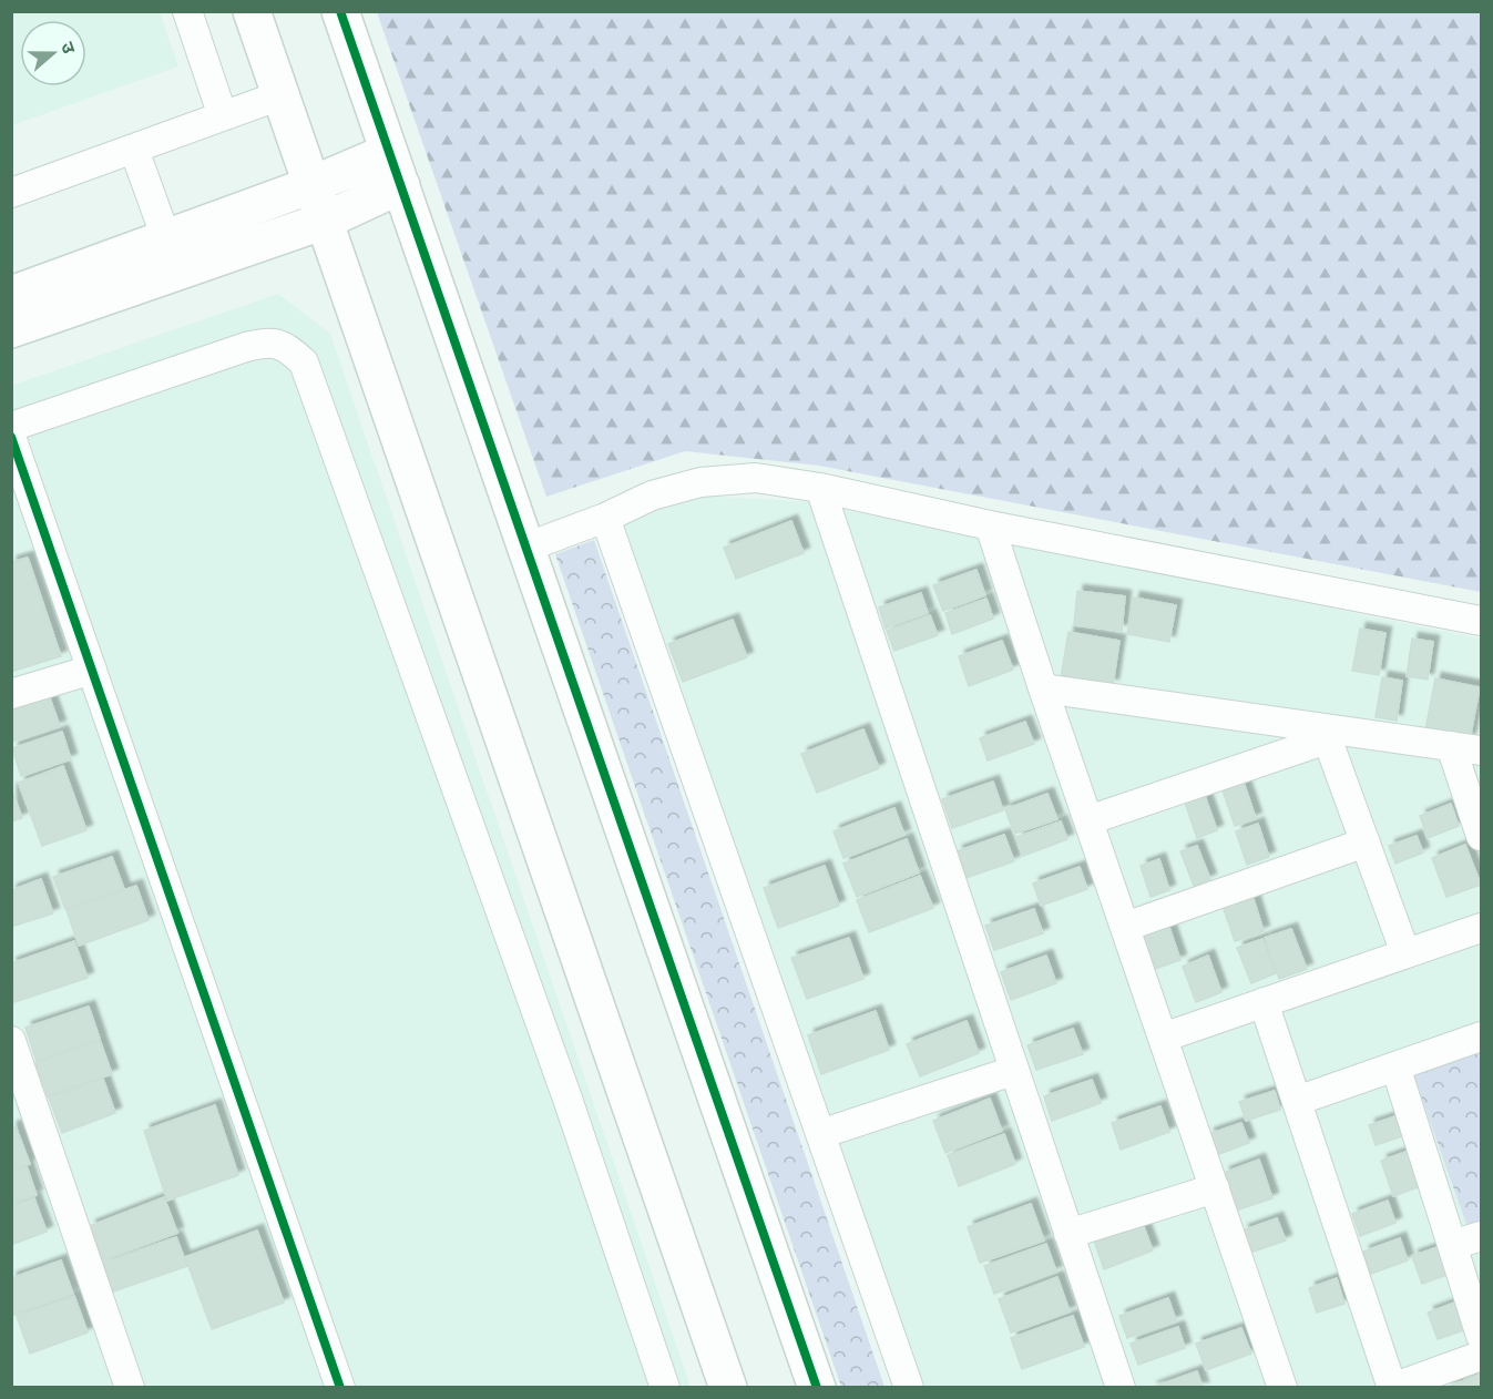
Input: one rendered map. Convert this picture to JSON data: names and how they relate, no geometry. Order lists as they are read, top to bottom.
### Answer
{
  "north": "right"
}
